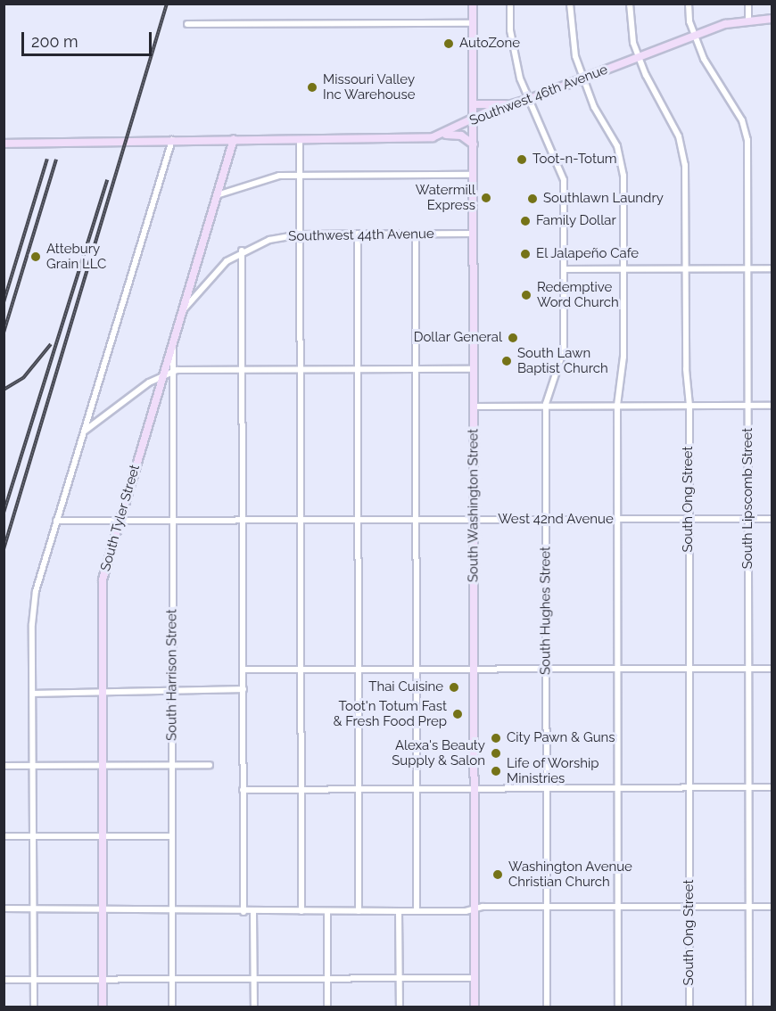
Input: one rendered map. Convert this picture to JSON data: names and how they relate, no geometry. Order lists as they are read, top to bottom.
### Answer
{
  "streets": {
    "main road": ["Southwest 46th Avenue", "South Washington Street", "South Tyler Street"],
    "street": [
      "Southwest 44th Avenue",
      "South Lipscomb Street",
      "South Ong Street",
      "West 42nd Avenue",
      "South Hughes Street",
      "South Harrison Street"
    ]
  },
  "crossings": [
    ["Southwest 46th Avenue", "South Lipscomb Street"],
    ["Southwest 46th Avenue", "South Ong Street"],
    ["Southwest 46th Avenue", "South Washington Street"],
    ["Southwest 46th Avenue", "South Tyler Street"],
    ["Southwest 46th Avenue", "South Hughes Street"],
    ["Southwest 44th Avenue", "South Washington Street"],
    ["Southwest 44th Avenue", "South Tyler Street"],
    ["South Lipscomb Street", "West 42nd Avenue"],
    ["South Ong Street", "West 42nd Avenue"],
    ["South Washington Street", "West 42nd Avenue"],
    ["South Tyler Street", "West 42nd Avenue"],
    ["South Tyler Street", "South Harrison Street"],
    ["West 42nd Avenue", "South Hughes Street"],
    ["West 42nd Avenue", "South Harrison Street"]
  ],
  "places": [
    "AutoZone",
    "Missouri Valley Inc Warehouse",
    "Toot-n-Totum",
    "Watermill Express",
    "Southlawn Laundry",
    "Family Dollar",
    "El Jalapeño Cafe",
    "Attebury Grain LLC",
    "Redemptive Word Church",
    "Dollar General",
    "South Lawn Baptist Church",
    "Thai Cuisine",
    "Toot'n Totum Fast & Fresh Food Prep",
    "City Pawn & Guns",
    "Alexa's Beauty Supply & Salon",
    "Life of Worship Ministries",
    "Washington Avenue Christian Church"
  ],
  "scale_bar": "200 m"
}
